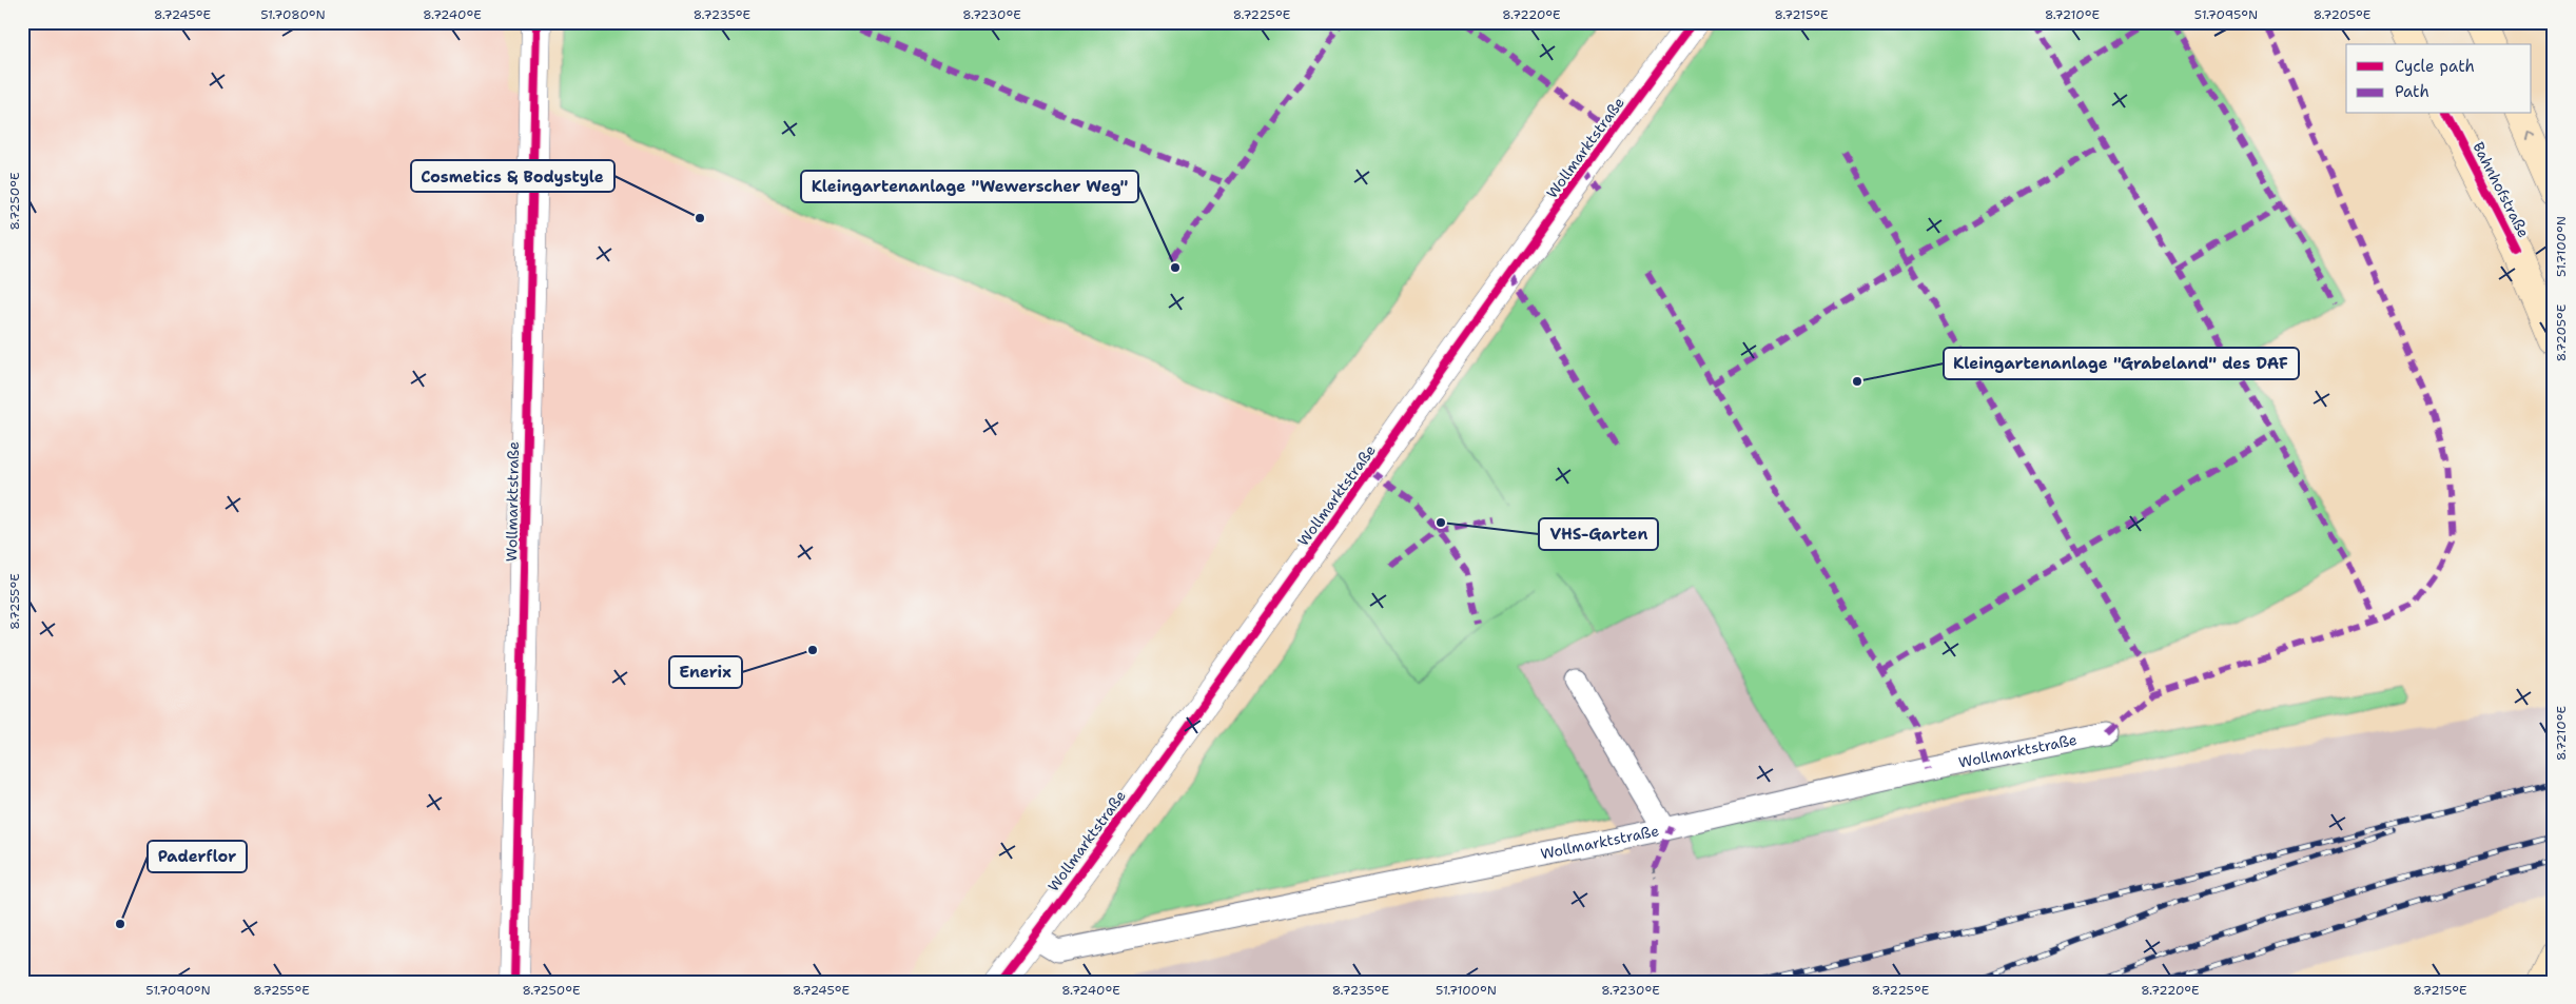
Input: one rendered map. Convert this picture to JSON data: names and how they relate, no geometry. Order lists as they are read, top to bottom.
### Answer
{
  "streets": {
    "main road": ["Bahnhofstraße"],
    "street": ["Wollmarktstraße"]
  },
  "places": [
    "Cosmetics & Bodystyle",
    "Kleingartenanlage \"Wewerscher Weg\"",
    "Kleingartenanlage \"Grabeland\" des DAF",
    "VHS-Garten",
    "Enerix",
    "Paderflor"
  ],
  "legend": ["Cycle path", "Path"],
  "coordinates": [
    "8.7245°E",
    "51.7080°N",
    "8.7240°E",
    "8.7235°E",
    "8.7230°E",
    "8.7225°E",
    "8.7220°E",
    "8.7215°E",
    "8.7210°E",
    "51.7095°N",
    "8.7205°E",
    "8.7250°E",
    "51.7100°N",
    "8.7255°E",
    "51.7090°N"
  ]
}
